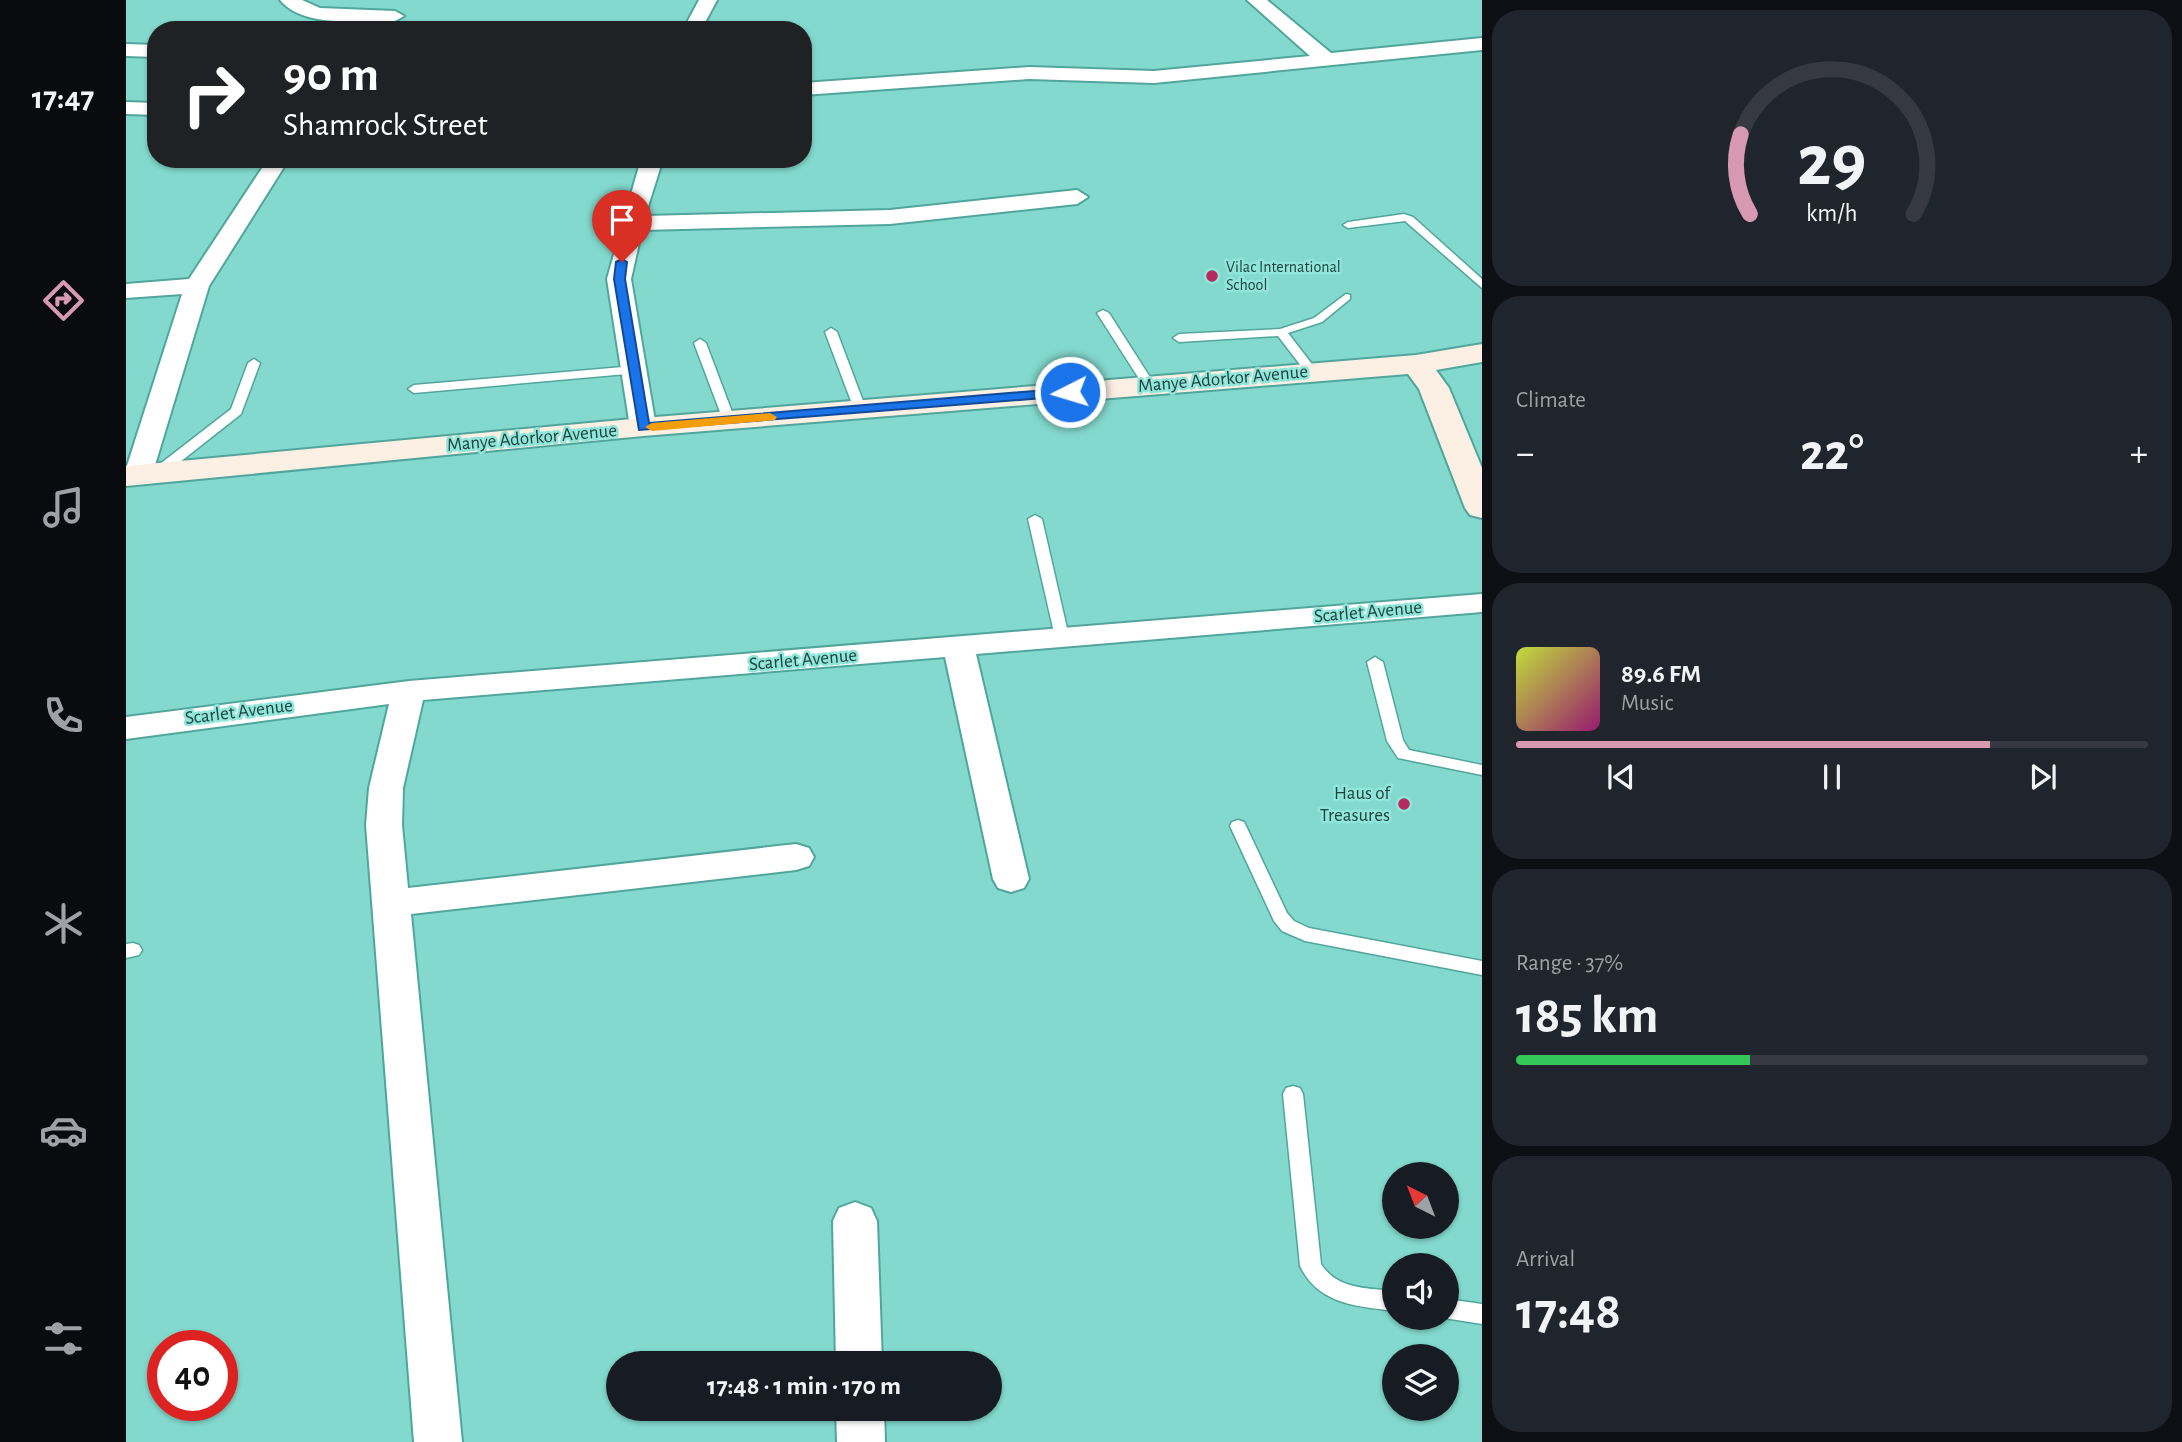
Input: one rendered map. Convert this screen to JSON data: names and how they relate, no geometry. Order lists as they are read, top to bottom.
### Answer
{
  "streets": {
    "street": ["Manye Adorkor Avenue", "Scarlet Avenue"]
  },
  "places": ["Vilac International School", "Haus of Treasures"],
  "north": "top left",
  "page": {
    "tabs": "17:47",
    "turn": ["90 m", "Shamrock Street"],
    "tile": [
      "Climate",
      ["Range · 37%", "185 km"],
      ["Arrival", "17:48"]
    ],
    "heat": ["−", "22°", "+"],
    "song": ["89.6 FM", "Music"],
    "limit": "40",
    "trip": "17:48 · 1 min · 170 m",
    "gauge": ["29", "km/h"]
  }
}
